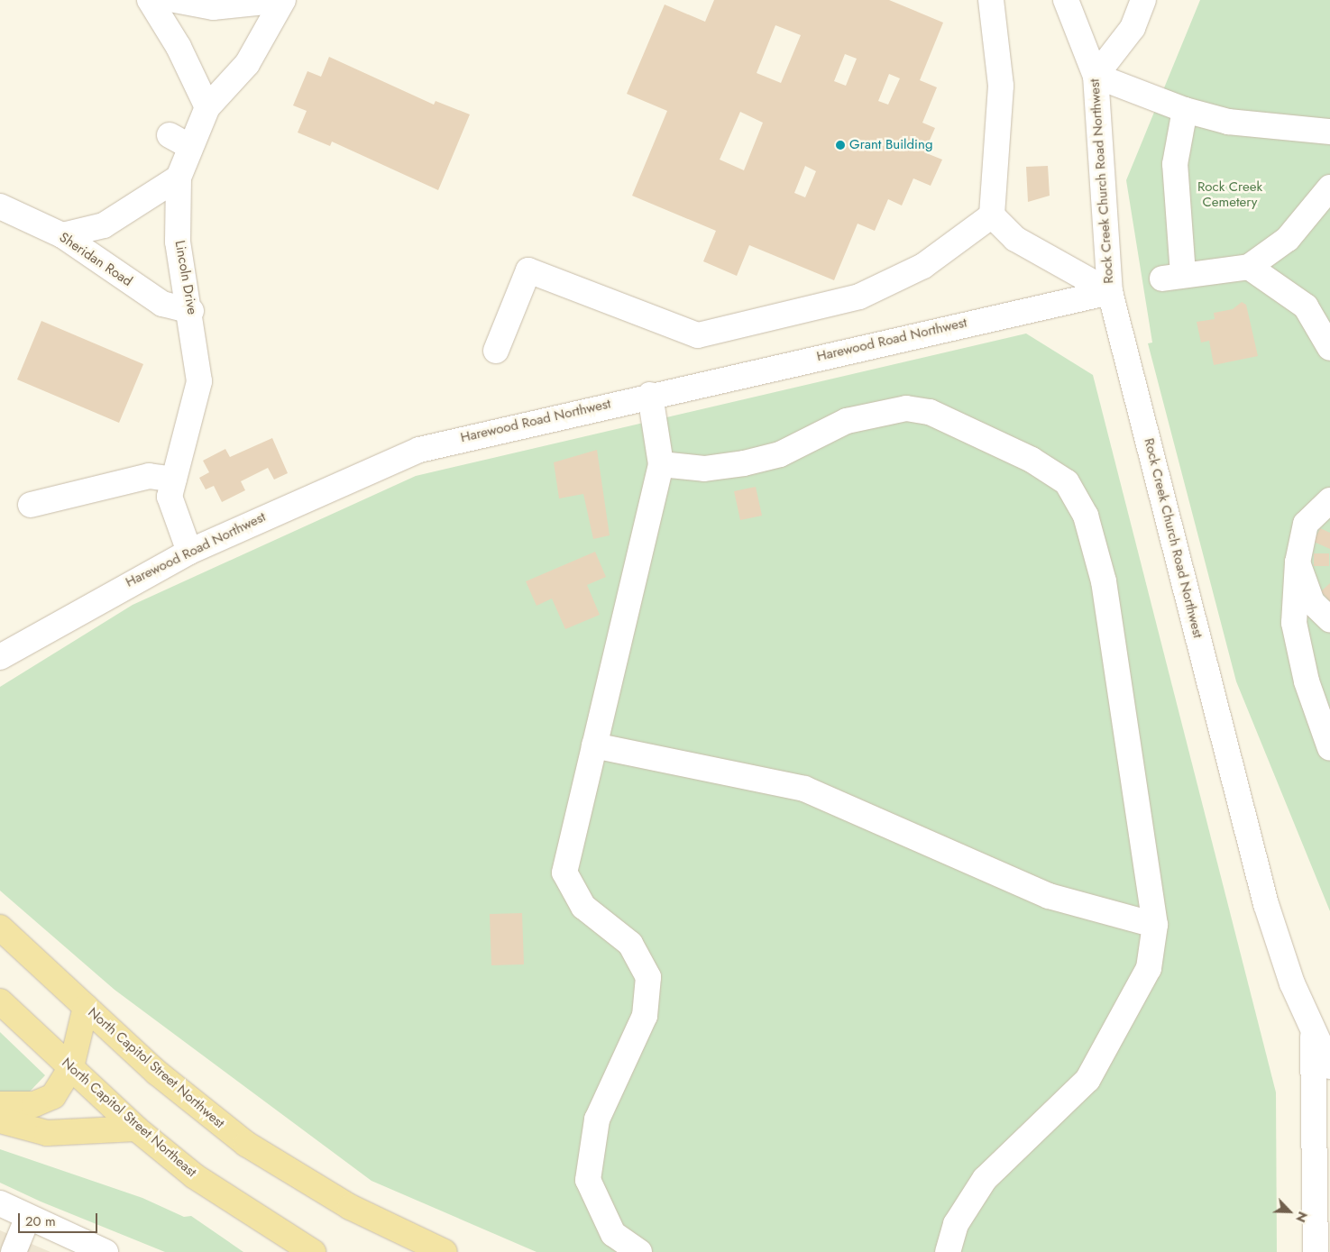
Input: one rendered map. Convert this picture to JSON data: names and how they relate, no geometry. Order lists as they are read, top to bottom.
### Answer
{
  "streets": {
    "main road": ["North Capitol Street Northwest", "North Capitol Street Northeast"],
    "street": [
      "Rock Creek Church Road Northwest",
      "Sheridan Road",
      "Lincoln Drive",
      "Harewood Road Northwest"
    ]
  },
  "crossings": [
    ["Rock Creek Church Road Northwest", "Harewood Road Northwest"],
    ["Sheridan Road", "Lincoln Drive"],
    ["Lincoln Drive", "Harewood Road Northwest"]
  ],
  "parks": ["Rock Creek Cemetery"],
  "places": ["Grant Building"],
  "scale_bar": "20 m",
  "north": "bottom right"
}
